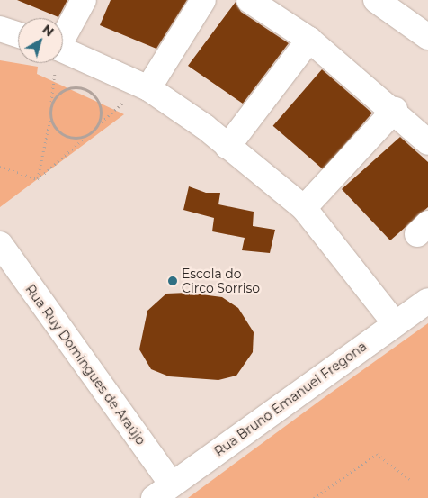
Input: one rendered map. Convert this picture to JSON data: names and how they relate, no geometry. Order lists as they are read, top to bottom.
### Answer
{
  "streets": {
    "street": ["Rua Ruy Domingues de Araújo", "Rua Bruno Emanuel Fregona"]
  },
  "crossings": [
    ["Rua Ruy Domingues de Araújo", "Rua Bruno Emanuel Fregona"]
  ],
  "places": ["Escola do Circo Sorriso"],
  "north": "top right"
}
